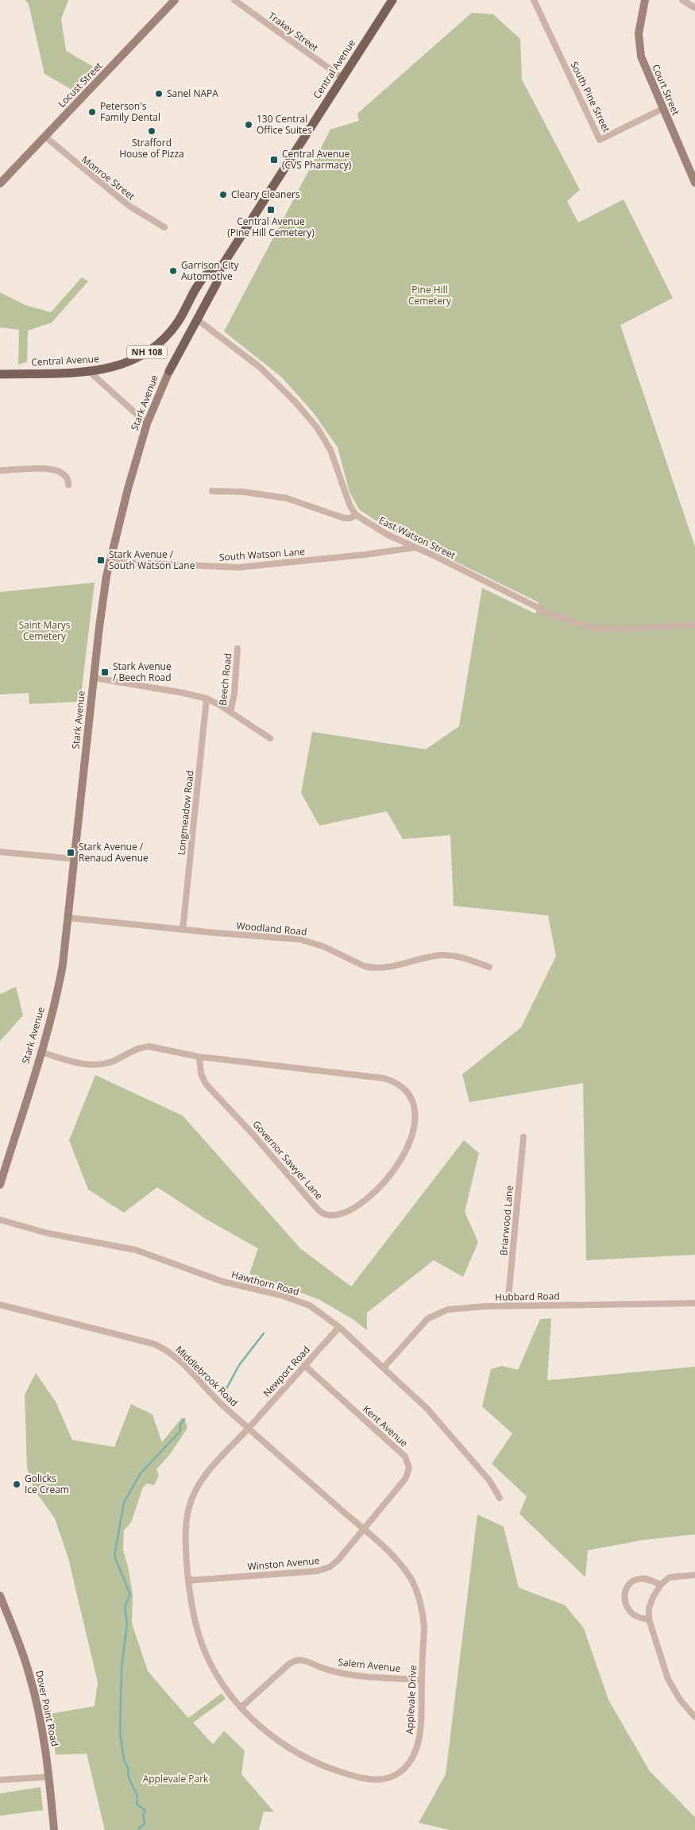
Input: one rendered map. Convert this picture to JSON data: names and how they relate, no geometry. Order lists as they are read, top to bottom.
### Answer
{
  "streets": {
    "main road": [
      "Central Avenue",
      "Locust Street",
      "Court Street",
      "NH 108",
      "Stark Avenue",
      "Dover Point Road"
    ],
    "street": [
      "Trakey Street",
      "South Pine Street",
      "Monroe Street",
      "East Watson Street",
      "South Watson Lane",
      "Beech Road",
      "Longmeadow Road",
      "Woodland Road",
      "Governor Sawyer Lane",
      "Briarwood Lane",
      "Hawthorn Road",
      "Hubbard Road",
      "Newport Road",
      "Middlebrook Road",
      "Kent Avenue",
      "Winston Avenue",
      "Salem Avenue",
      "Applevale Drive"
    ]
  },
  "crossings": [
    ["Trakey Street", "Central Avenue"],
    ["Central Avenue", "Stark Avenue"],
    ["Locust Street", "Monroe Street"],
    ["Court Street", "South Pine Street"],
    ["Stark Avenue", "South Watson Lane"],
    ["Stark Avenue", "Beech Road"],
    ["Stark Avenue", "Woodland Road"],
    ["Stark Avenue", "Governor Sawyer Lane"],
    ["East Watson Street", "South Watson Lane"],
    ["Beech Road", "Longmeadow Road"],
    ["Longmeadow Road", "Woodland Road"],
    ["Briarwood Lane", "Hubbard Road"],
    ["Hawthorn Road", "Hubbard Road"],
    ["Hawthorn Road", "Newport Road"],
    ["Newport Road", "Middlebrook Road"],
    ["Newport Road", "Kent Avenue"],
    ["Newport Road", "Applevale Drive"],
    ["Middlebrook Road", "Kent Avenue"],
    ["Middlebrook Road", "Winston Avenue"],
    ["Middlebrook Road", "Applevale Drive"],
    ["Kent Avenue", "Winston Avenue"],
    ["Kent Avenue", "Applevale Drive"],
    ["Winston Avenue", "Applevale Drive"],
    ["Salem Avenue", "Applevale Drive"]
  ],
  "parks": ["Pine Hill Cemetery", "Saint Marys Cemetery", "Applevale Park"],
  "places": {
    "other": [
      "Sanel NAPA",
      "Peterson's Family Dental",
      "130 Central Office Suites",
      "Strafford House of Pizza",
      "Cleary Cleaners",
      "Garrison City Automotive",
      "Golicks Ice Cream"
    ],
    "transit": [
      "Central Avenue (CVS Pharmacy)",
      "Central Avenue (Pine Hill Cemetery)",
      "Stark Avenue / South Watson Lane",
      "Stark Avenue / Beech Road",
      "Stark Avenue / Renaud Avenue"
    ]
  }
}
